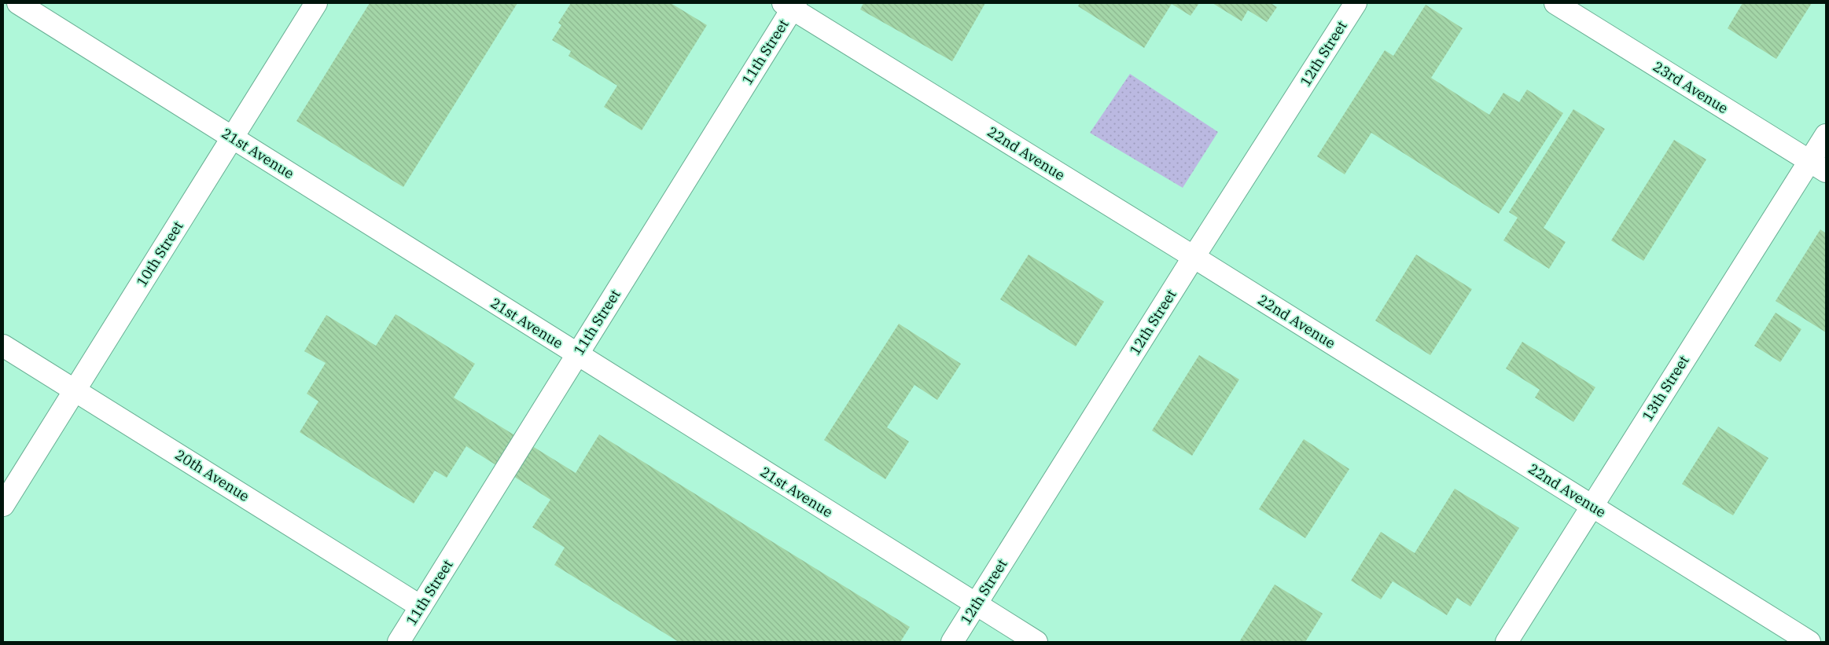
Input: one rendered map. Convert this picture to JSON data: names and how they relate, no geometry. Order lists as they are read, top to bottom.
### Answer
{
  "streets": {
    "street": [
      "11th Street",
      "12th Street",
      "23rd Avenue",
      "21st Avenue",
      "22nd Avenue",
      "10th Street",
      "13th Street",
      "20th Avenue"
    ]
  },
  "crossings": [
    ["11th Street", "21st Avenue"],
    ["11th Street", "22nd Avenue"],
    ["11th Street", "20th Avenue"],
    ["12th Street", "21st Avenue"],
    ["12th Street", "22nd Avenue"],
    ["23rd Avenue", "13th Street"],
    ["21st Avenue", "10th Street"],
    ["22nd Avenue", "13th Street"],
    ["10th Street", "20th Avenue"]
  ]
}
